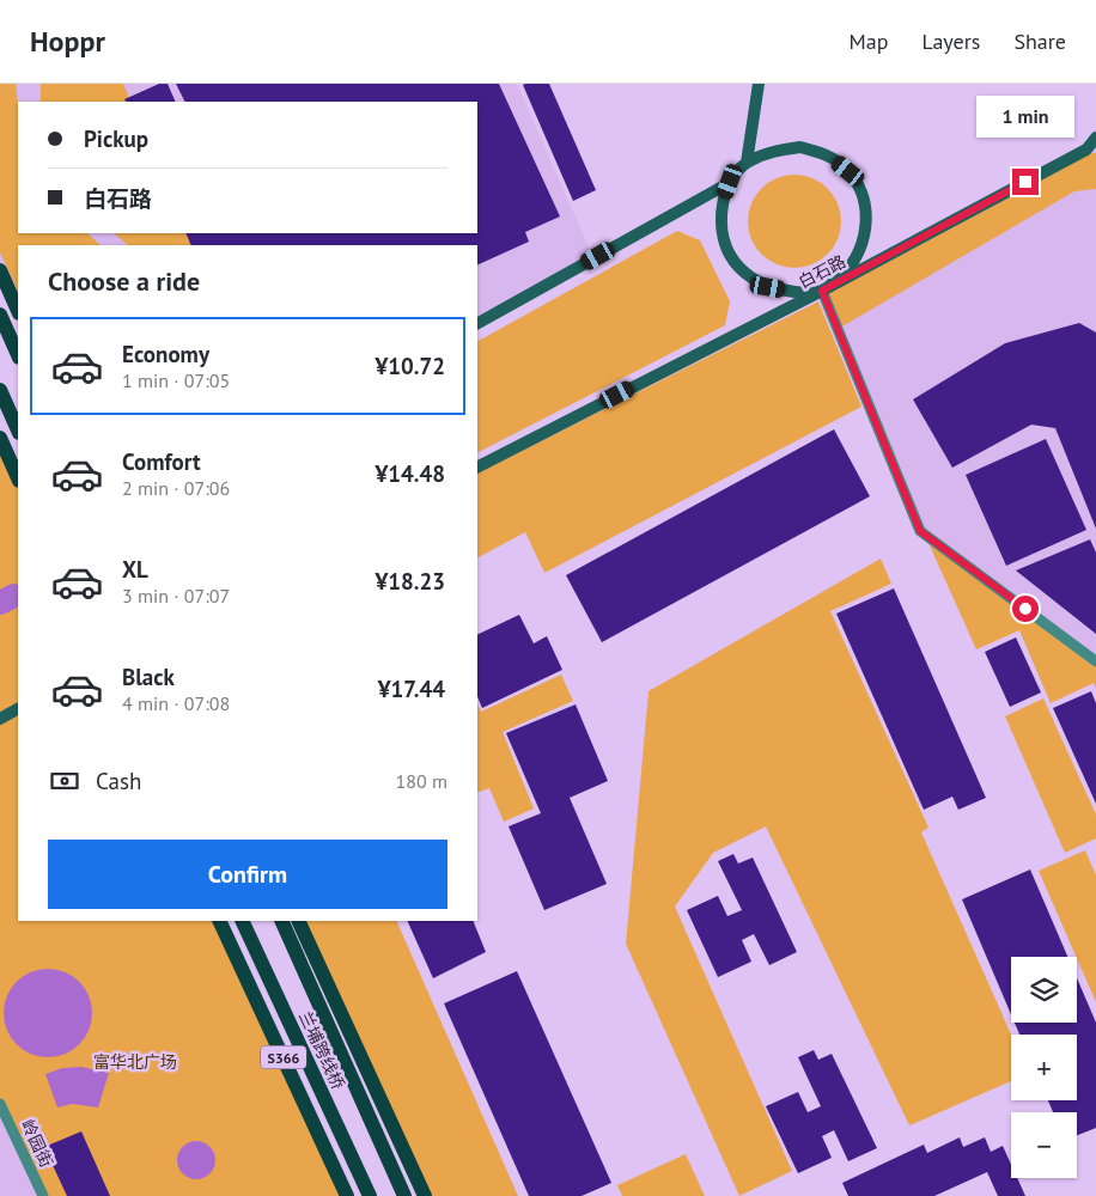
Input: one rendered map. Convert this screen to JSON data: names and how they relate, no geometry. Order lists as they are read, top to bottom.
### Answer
{
  "streets": {
    "main road": ["白石路", "兰埔跨线桥", "S366"],
    "lane": ["岭园街"]
  },
  "parks": ["富华北广场"],
  "page": {
    "header": "Hoppr",
    "nav": ["Map", "Layers", "Share"],
    "bubble": "1 min",
    "banner": ["Pickup", "白石路"],
    "heading": "Choose a ride",
    "list": [
      {
        "name": "Economy",
        "note": "1 min · 07:05",
        "value": "¥10.72"
      },
      {
        "name": "Comfort",
        "note": "2 min · 07:06",
        "value": "¥14.48"
      },
      {
        "name": "XL",
        "note": "3 min · 07:07",
        "value": "¥18.23"
      },
      {
        "name": "Black",
        "note": "4 min · 07:08",
        "value": "¥17.44"
      }
    ],
    "pay": ["Cash", "180 m"],
    "buttons": "Confirm",
    "map_buttons": ["+", "−"]
  }
}
